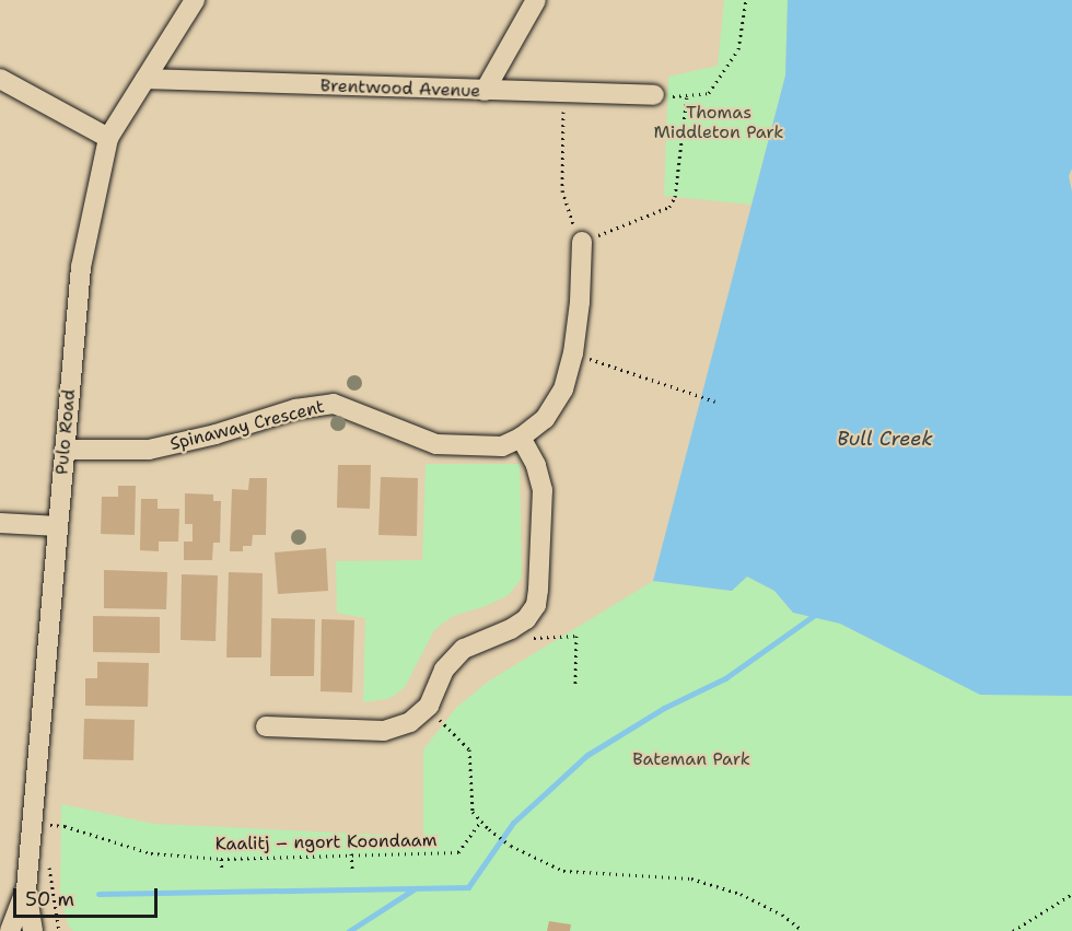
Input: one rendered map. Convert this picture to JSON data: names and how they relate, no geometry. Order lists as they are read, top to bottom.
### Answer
{
  "streets": {
    "street": ["Brentwood Avenue", "Spinaway Crescent", "Pulo Road"],
    "path": ["Kaalitj – ngort Koondaam"]
  },
  "crossings": [
    ["Brentwood Avenue", "Pulo Road"],
    ["Spinaway Crescent", "Pulo Road"]
  ],
  "water": ["Bull Creek"],
  "parks": ["Thomas Middleton Park", "Bateman Park"],
  "scale_bar": "50 m"
}
